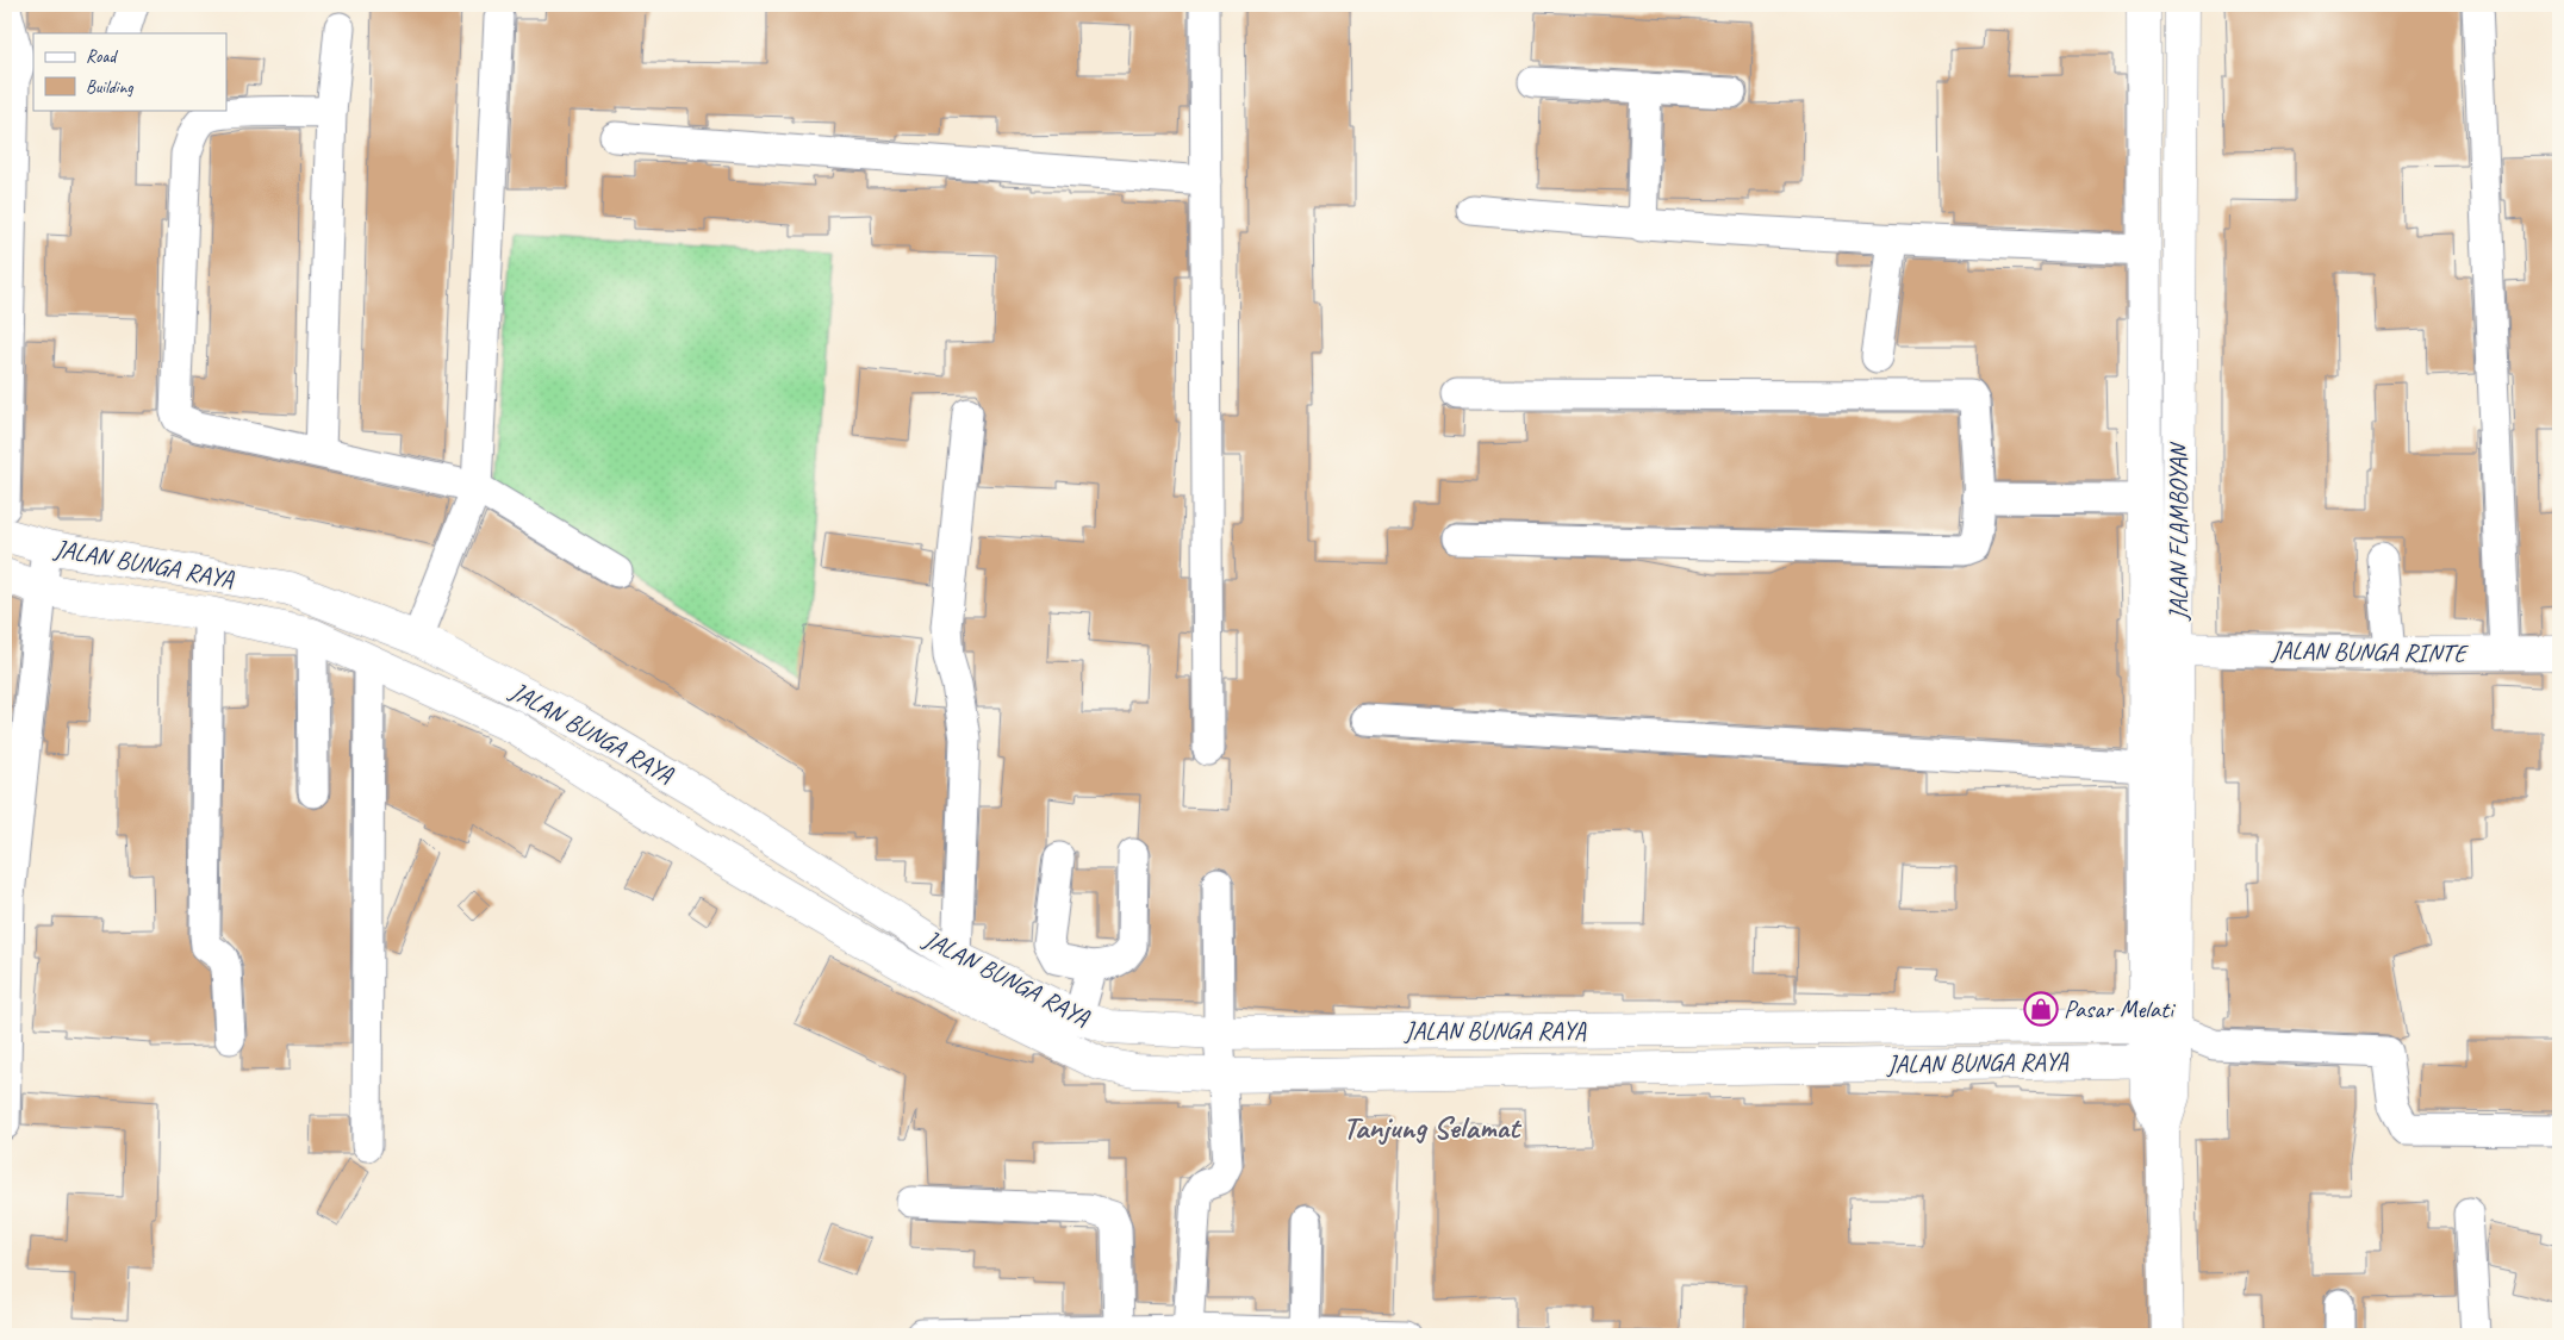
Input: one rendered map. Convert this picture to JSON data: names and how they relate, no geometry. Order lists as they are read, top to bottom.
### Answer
{
  "streets": {
    "main road": ["JALAN FLAMBOYAN", "JALAN BUNGA RAYA", "JALAN BUNGA RINTE"]
  },
  "crossings": [
    ["JALAN FLAMBOYAN", "JALAN BUNGA RAYA"],
    ["JALAN FLAMBOYAN", "JALAN BUNGA RINTE"]
  ],
  "districts": ["Tanjung Selamat"],
  "places": {
    "shop": ["Pasar Melati"]
  },
  "legend": ["Road", "Building"]
}
